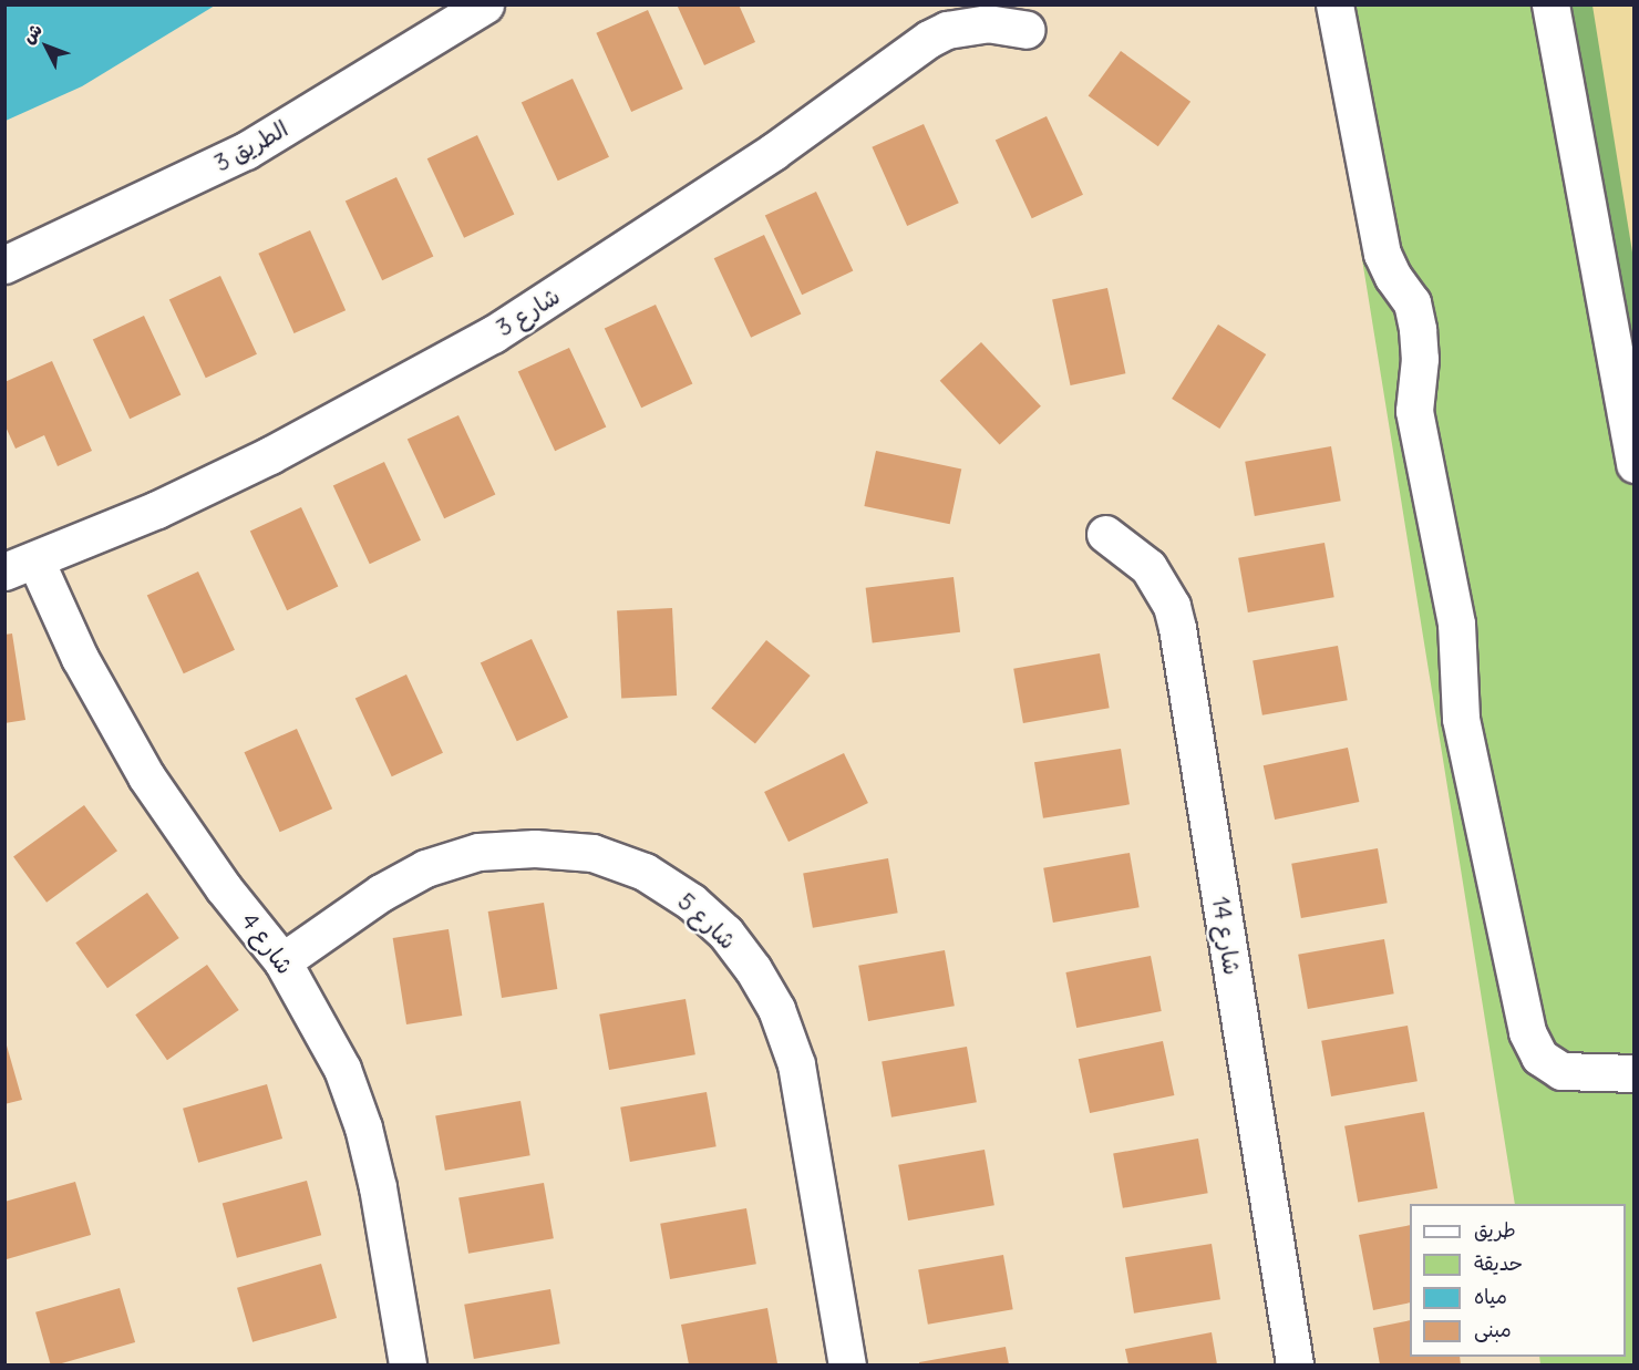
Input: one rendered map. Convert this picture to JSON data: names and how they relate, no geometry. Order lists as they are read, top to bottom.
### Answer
{
  "streets": {
    "street": [
      "3 الطريق",
      "شارع 3",
      "شارع 5",
      "شارع 14",
      "شارع 4"
    ]
  },
  "crossings": [
    ["شارع 3", "شارع 4"],
    ["شارع 5", "شارع 4"]
  ],
  "legend": [
    "طريق",
    "حديقة",
    "مياه",
    "مبنى"
  ],
  "north": "top left"
}
